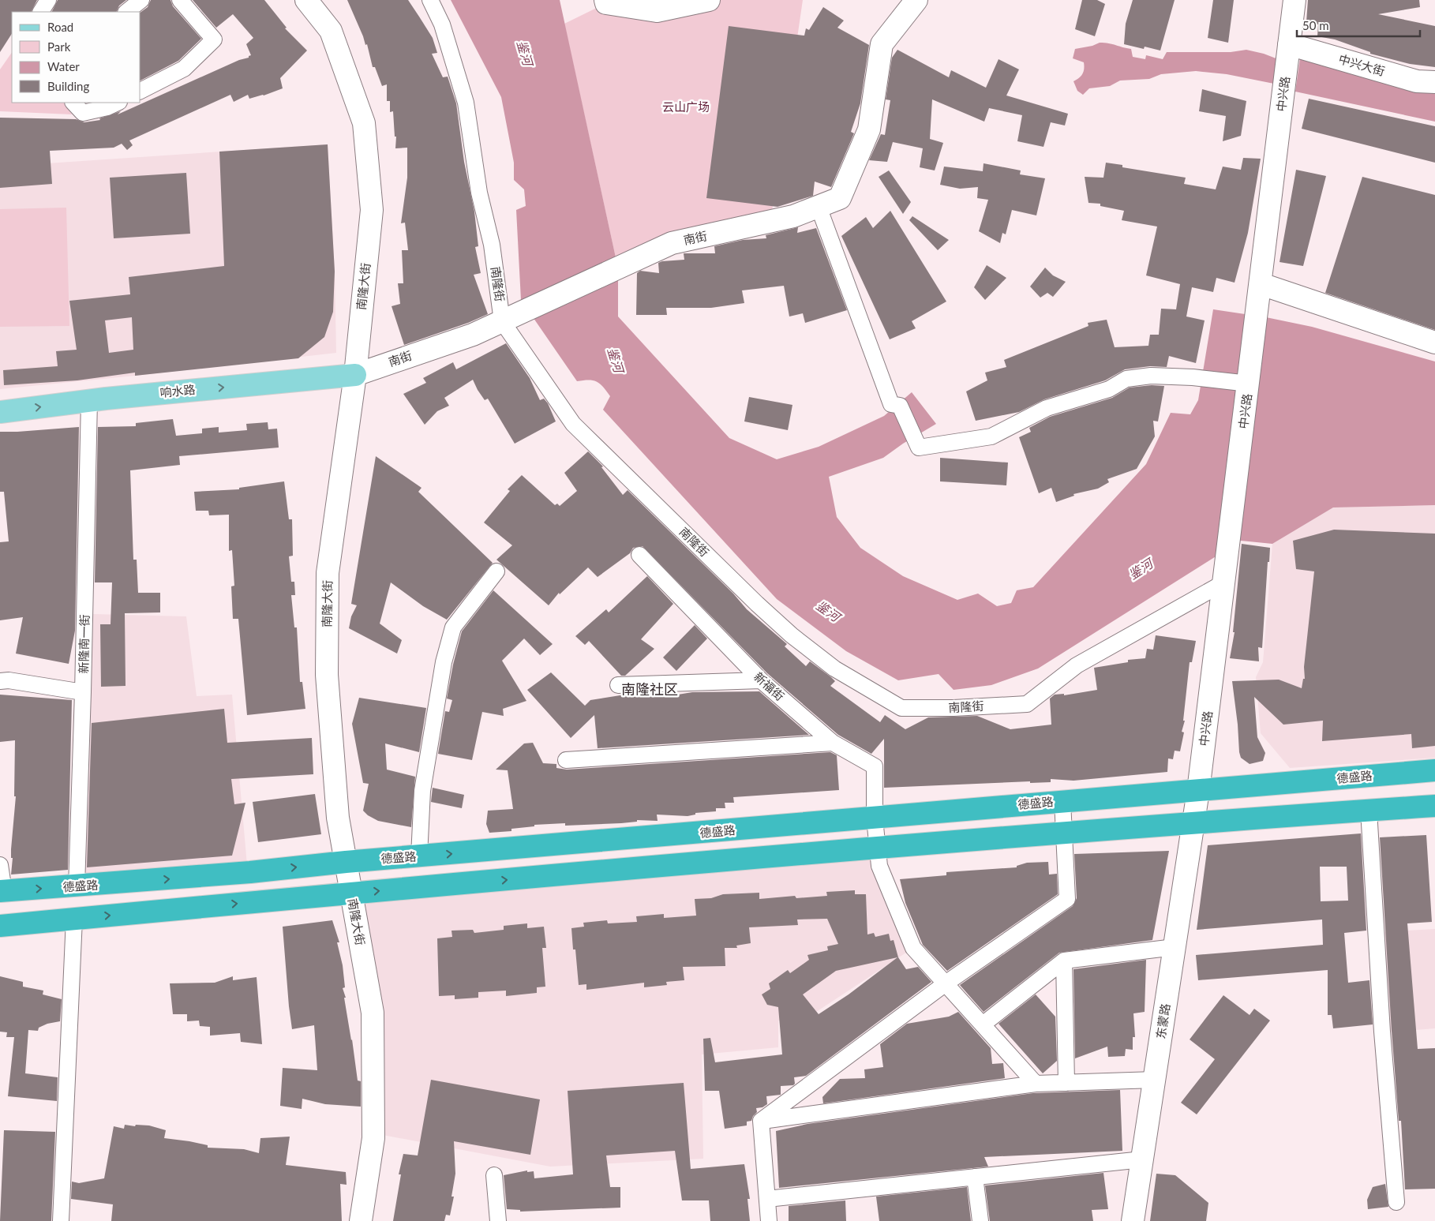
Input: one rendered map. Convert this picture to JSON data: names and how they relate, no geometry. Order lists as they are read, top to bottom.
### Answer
{
  "streets": {
    "highway": ["德盛路"],
    "main road": [
      "中兴大街",
      "中兴路",
      "南街",
      "南隆大街",
      "响水路",
      "东蒙路"
    ],
    "street": ["南隆街", "新隆南一街", "新福街"]
  },
  "crossings": [
    ["中兴大街", "中兴路"],
    ["中兴路", "南隆街"],
    ["中兴路", "德盛路"],
    ["中兴路", "东蒙路"],
    ["南街", "南隆街"],
    ["南街", "南隆大街"],
    ["南街", "响水路"],
    ["南隆大街", "响水路"],
    ["南隆大街", "德盛路"],
    ["响水路", "新隆南一街"],
    ["新隆南一街", "德盛路"],
    ["新福街", "德盛路"]
  ],
  "one_way": ["响水路"],
  "districts": ["南隆社区"],
  "water": ["鉴河"],
  "parks": ["云山广场"],
  "legend": [
    "Road",
    "Park",
    "Water",
    "Building"
  ],
  "scale_bar": "50 m"
}
